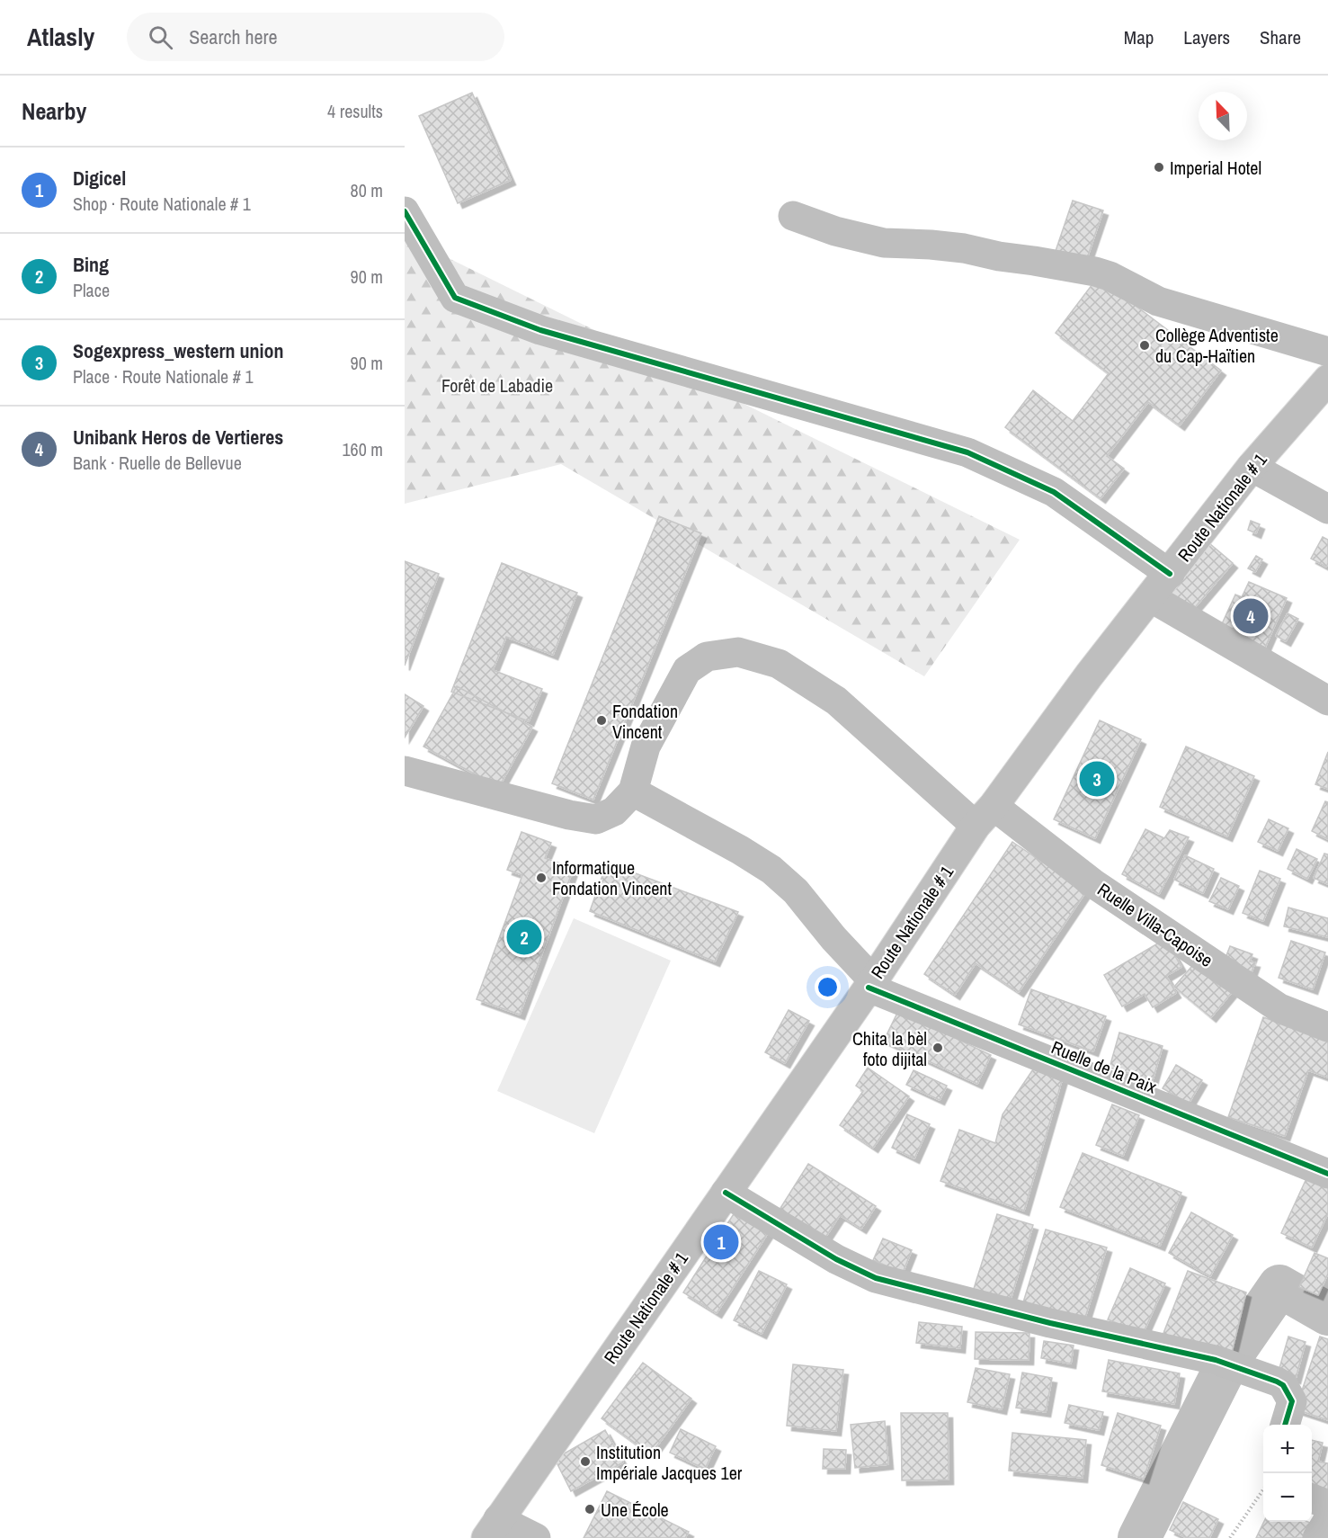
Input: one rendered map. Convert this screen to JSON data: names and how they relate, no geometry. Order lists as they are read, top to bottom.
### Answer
{
  "streets": {
    "street": ["Route Nationale # 1", "Ruelle Villa-Capoise", "Ruelle de la Paix"]
  },
  "crossings": [
    ["Route Nationale # 1", "Ruelle Villa-Capoise"],
    ["Route Nationale # 1", "Ruelle de la Paix"]
  ],
  "parks": ["Forêt de Labadie"],
  "places": [
    "Imperial Hotel",
    "Collège Adventiste du Cap-Haïtien",
    "Fondation Vincent",
    "Informatique Fondation Vincent",
    "Chita la bèl foto dijital",
    "Institution Impériale Jacques 1er",
    "Une École"
  ],
  "north": "top left",
  "page": {
    "header": "Atlasly",
    "search": "Search here",
    "nav": ["Map", "Layers", "Share"],
    "heading": ["Nearby", "4 results"],
    "list": [
      {
        "mark": "1",
        "name": "Digicel",
        "note": "Shop · Route Nationale # 1",
        "value": "80 m"
      },
      {
        "mark": "2",
        "name": "Bing",
        "note": "Place",
        "value": "90 m"
      },
      {
        "mark": "3",
        "name": "Sogexpress_western union",
        "note": "Place · Route Nationale # 1",
        "value": "90 m"
      },
      {
        "mark": "4",
        "name": "Unibank Heros de Vertieres",
        "note": "Bank · Ruelle de Bellevue",
        "value": "160 m"
      }
    ],
    "pins": [
      "4",
      "3",
      "2",
      "1"
    ],
    "map_buttons": ["+", "−"]
  }
}
